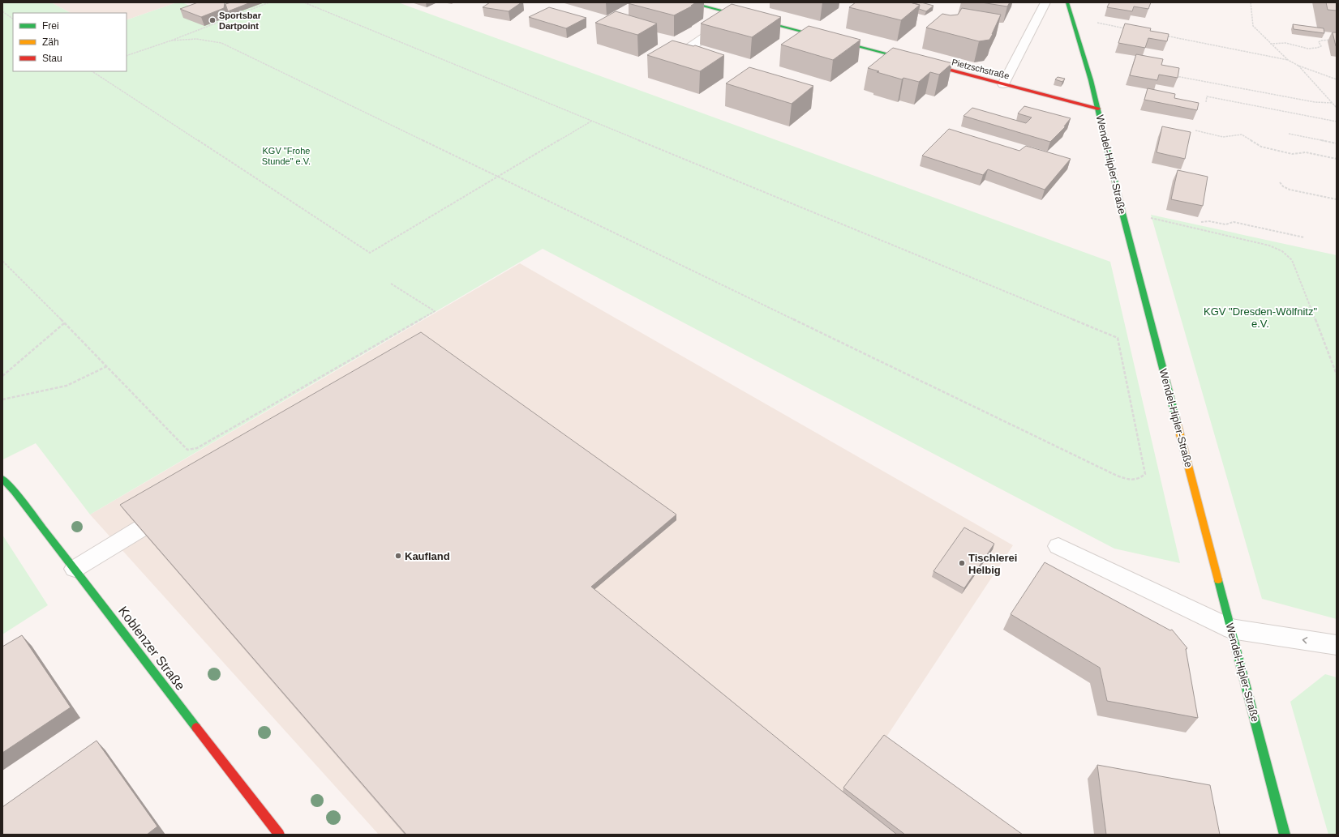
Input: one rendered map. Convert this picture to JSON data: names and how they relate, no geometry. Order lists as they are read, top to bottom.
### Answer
{
  "streets": {
    "street": ["Pietzschstraße", "Wendel-Hipler-Straße", "Koblenzer Straße"]
  },
  "crossings": [
    ["Pietzschstraße", "Wendel-Hipler-Straße"]
  ],
  "parks": ["KGV \"Frohe Stunde\" e.V.", "KGV \"Dresden-Wölfnitz\" e.V."],
  "places": ["Sportsbar Dartpoint", "Kaufland", "Tischlerei Helbig"],
  "legend": ["Frei", "Zäh", "Stau"]
}
